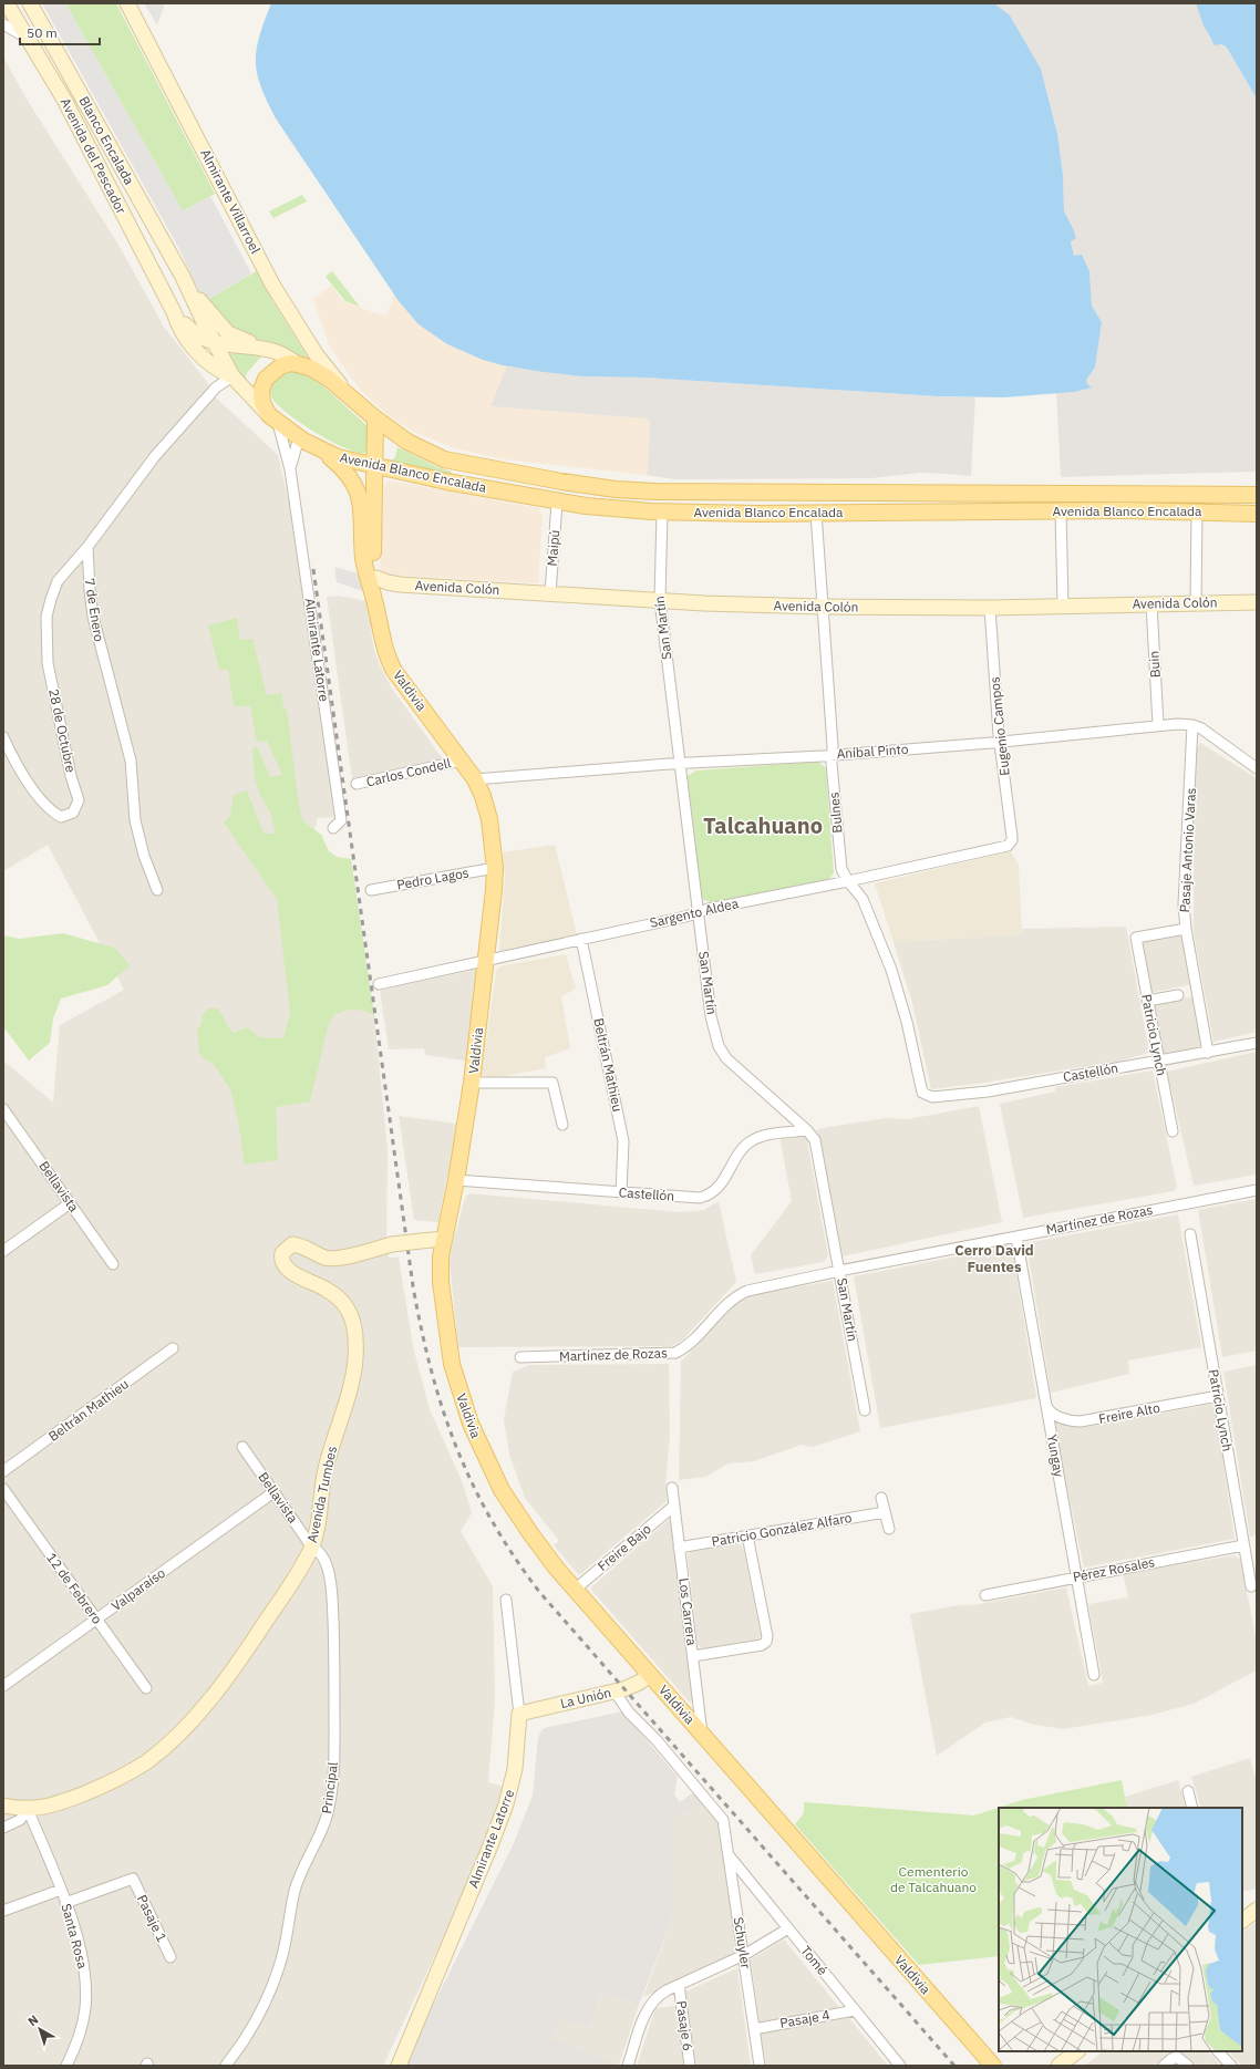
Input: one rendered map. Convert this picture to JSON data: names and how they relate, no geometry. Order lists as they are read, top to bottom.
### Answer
{
  "streets": {
    "main road": [
      "Blanco Encalada",
      "Avenida del Pescador",
      "Almirante Villarroel",
      "Avenida Blanco Encalada",
      "Avenida Colón",
      "Almirante Latorre",
      "Valdivia",
      "Avenida Tumbes",
      "La Unión"
    ],
    "street": [
      "Maipú",
      "7 de Enero",
      "San Martín",
      "Buin",
      "Eugenio Campos",
      "28 de Octubre",
      "Aníbal Pinto",
      "Carlos Condell",
      "Bulnes",
      "Pasaje Antonio Varas",
      "Pedro Lagos",
      "Sargento Aldea",
      "Patricio Lynch",
      "Beltrán Mathieu",
      "Castellón",
      "Bellavista",
      "Martínez de Rozas",
      "Freire Alto",
      "Yungay",
      "Patricio González Alfaro",
      "Freire Bajo",
      "Pérez Rosales",
      "12 de Febrero",
      "Valparaíso",
      "Los Carrera",
      "Principal",
      "Pasaje 1",
      "Santa Rosa",
      "Schuyler",
      "Tomé",
      "Pasaje 4",
      "Pasaje 6"
    ]
  },
  "crossings": [
    ["Almirante Villarroel", "Avenida Blanco Encalada"],
    ["Avenida Blanco Encalada", "Maipú"],
    ["Avenida Blanco Encalada", "San Martín"],
    ["Avenida Blanco Encalada", "Almirante Latorre"],
    ["Avenida Blanco Encalada", "Valdivia"],
    ["Avenida Blanco Encalada", "Bulnes"],
    ["Maipú", "Avenida Colón"],
    ["Avenida Colón", "San Martín"],
    ["Avenida Colón", "Buin"],
    ["Avenida Colón", "Valdivia"],
    ["Avenida Colón", "Eugenio Campos"],
    ["Avenida Colón", "Bulnes"],
    ["7 de Enero", "28 de Octubre"],
    ["San Martín", "Aníbal Pinto"],
    ["San Martín", "Sargento Aldea"],
    ["San Martín", "Castellón"],
    ["San Martín", "Martínez de Rozas"],
    ["Almirante Latorre", "La Unión"],
    ["Buin", "Aníbal Pinto"],
    ["Valdivia", "Aníbal Pinto"],
    ["Valdivia", "Carlos Condell"],
    ["Valdivia", "Pedro Lagos"],
    ["Valdivia", "Sargento Aldea"],
    ["Valdivia", "Castellón"],
    ["Valdivia", "Avenida Tumbes"],
    ["Valdivia", "Freire Bajo"],
    ["Valdivia", "Los Carrera"],
    ["Valdivia", "La Unión"],
    ["Eugenio Campos", "Aníbal Pinto"],
    ["Eugenio Campos", "Sargento Aldea"],
    ["Aníbal Pinto", "Bulnes"],
    ["Aníbal Pinto", "Pasaje Antonio Varas"],
    ["Bulnes", "Sargento Aldea"],
    ["Bulnes", "Castellón"],
    ["Pasaje Antonio Varas", "Patricio Lynch"],
    ["Pasaje Antonio Varas", "Castellón"],
    ["Sargento Aldea", "Beltrán Mathieu"],
    ["Patricio Lynch", "Castellón"],
    ["Patricio Lynch", "Freire Alto"],
    ["Patricio Lynch", "Pérez Rosales"],
    ["Beltrán Mathieu", "Castellón"],
    ["Bellavista", "Avenida Tumbes"],
    ["Bellavista", "Valparaíso"],
    ["Bellavista", "Principal"],
    ["Martínez de Rozas", "Yungay"],
    ["Freire Alto", "Yungay"],
    ["Yungay", "Pérez Rosales"],
    ["Avenida Tumbes", "Principal"],
    ["Avenida Tumbes", "Santa Rosa"],
    ["Patricio González Alfaro", "Los Carrera"],
    ["Freire Bajo", "Los Carrera"],
    ["12 de Febrero", "Valparaíso"],
    ["La Unión", "Schuyler"],
    ["Pasaje 1", "Santa Rosa"],
    ["Schuyler", "Tomé"],
    ["Schuyler", "Pasaje 4"],
    ["Tomé", "Pasaje 4"]
  ],
  "districts": ["Talcahuano", "Cerro David Fuentes"],
  "parks": ["Cementerio de Talcahuano"],
  "scale_bar": "50 m",
  "north": "top left"
}
